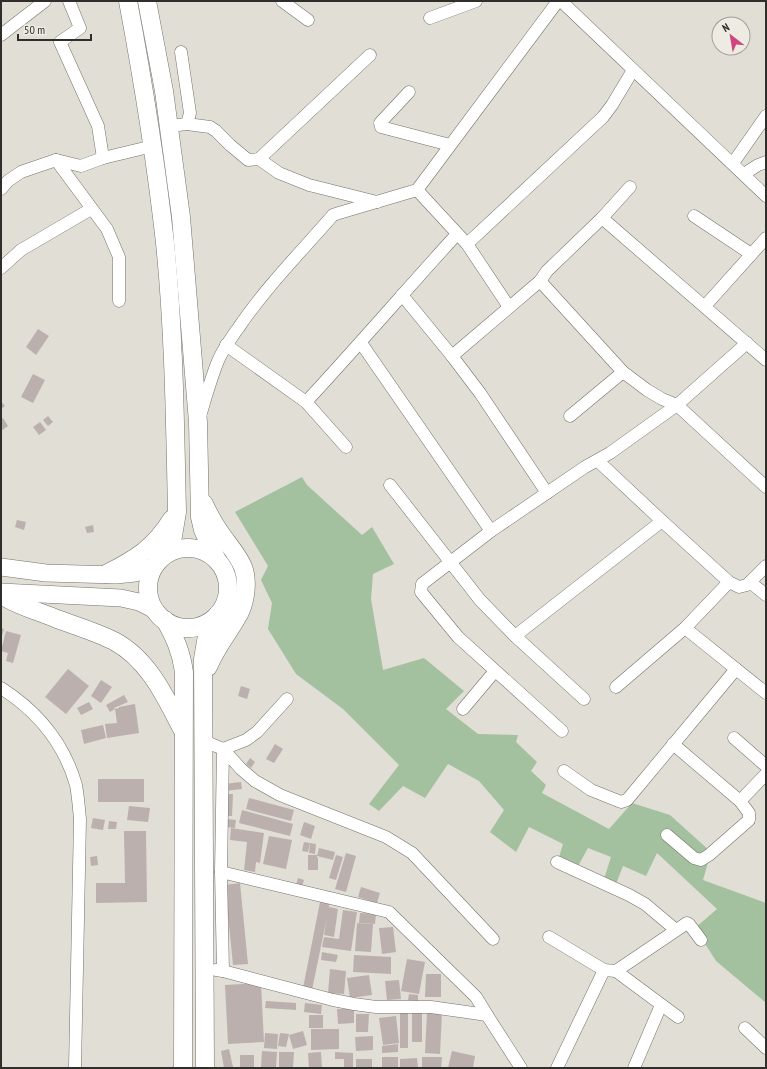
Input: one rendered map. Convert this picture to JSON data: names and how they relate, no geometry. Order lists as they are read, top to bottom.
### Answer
{
  "scale_bar": "50 m",
  "north": "top left"
}
